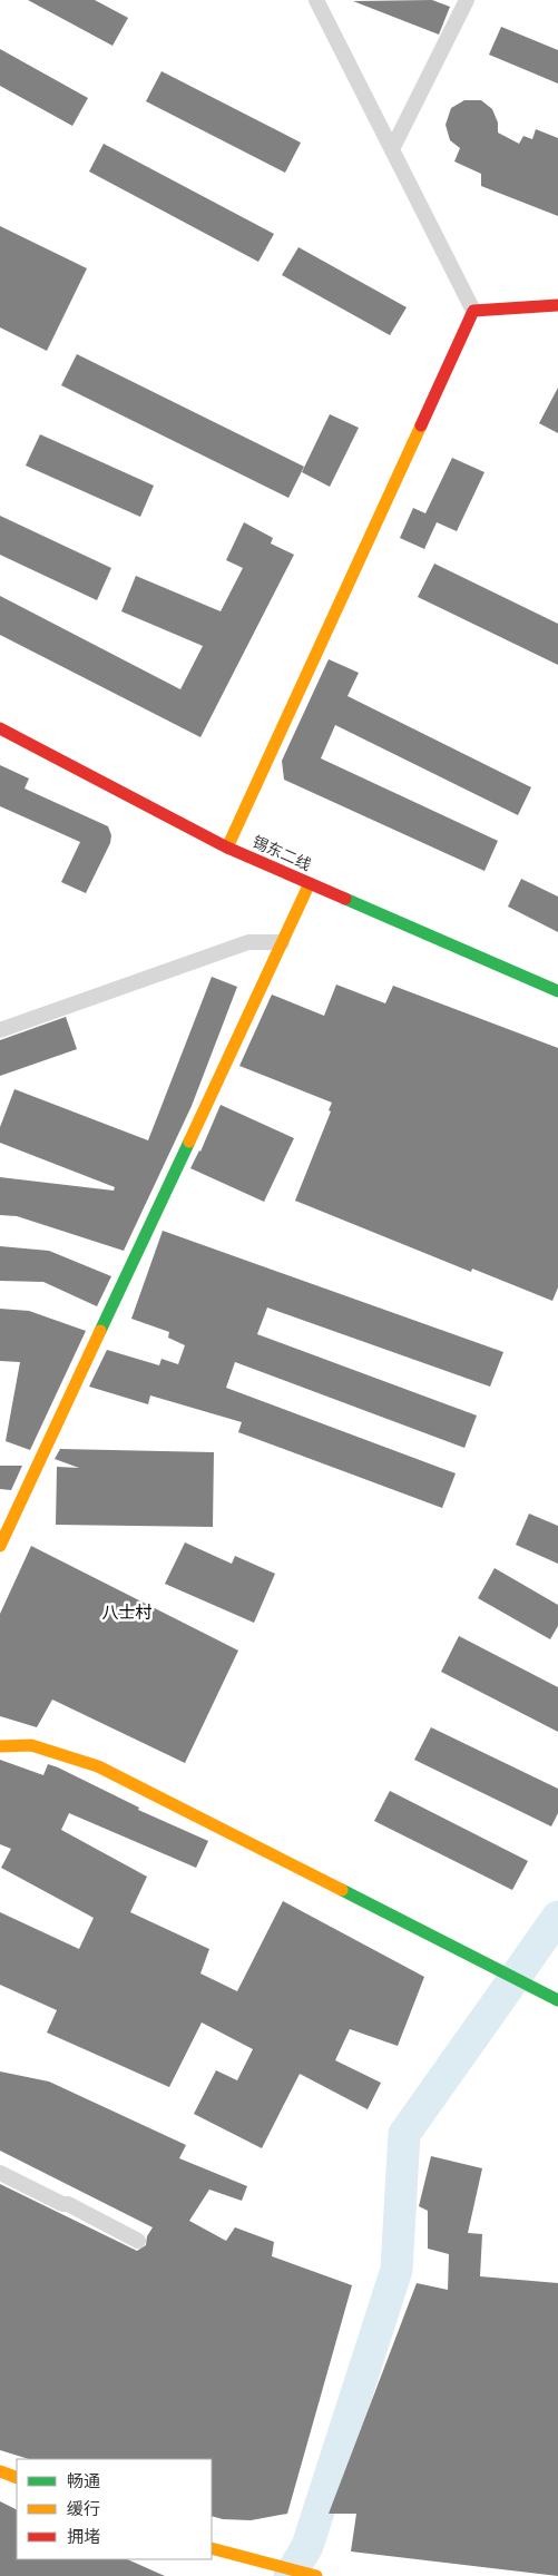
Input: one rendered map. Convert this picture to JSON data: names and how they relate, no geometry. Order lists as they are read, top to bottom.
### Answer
{
  "streets": {
    "street": ["锡东二线"]
  },
  "districts": ["八士村"],
  "legend": ["畅通", "缓行", "拥堵"]
}
